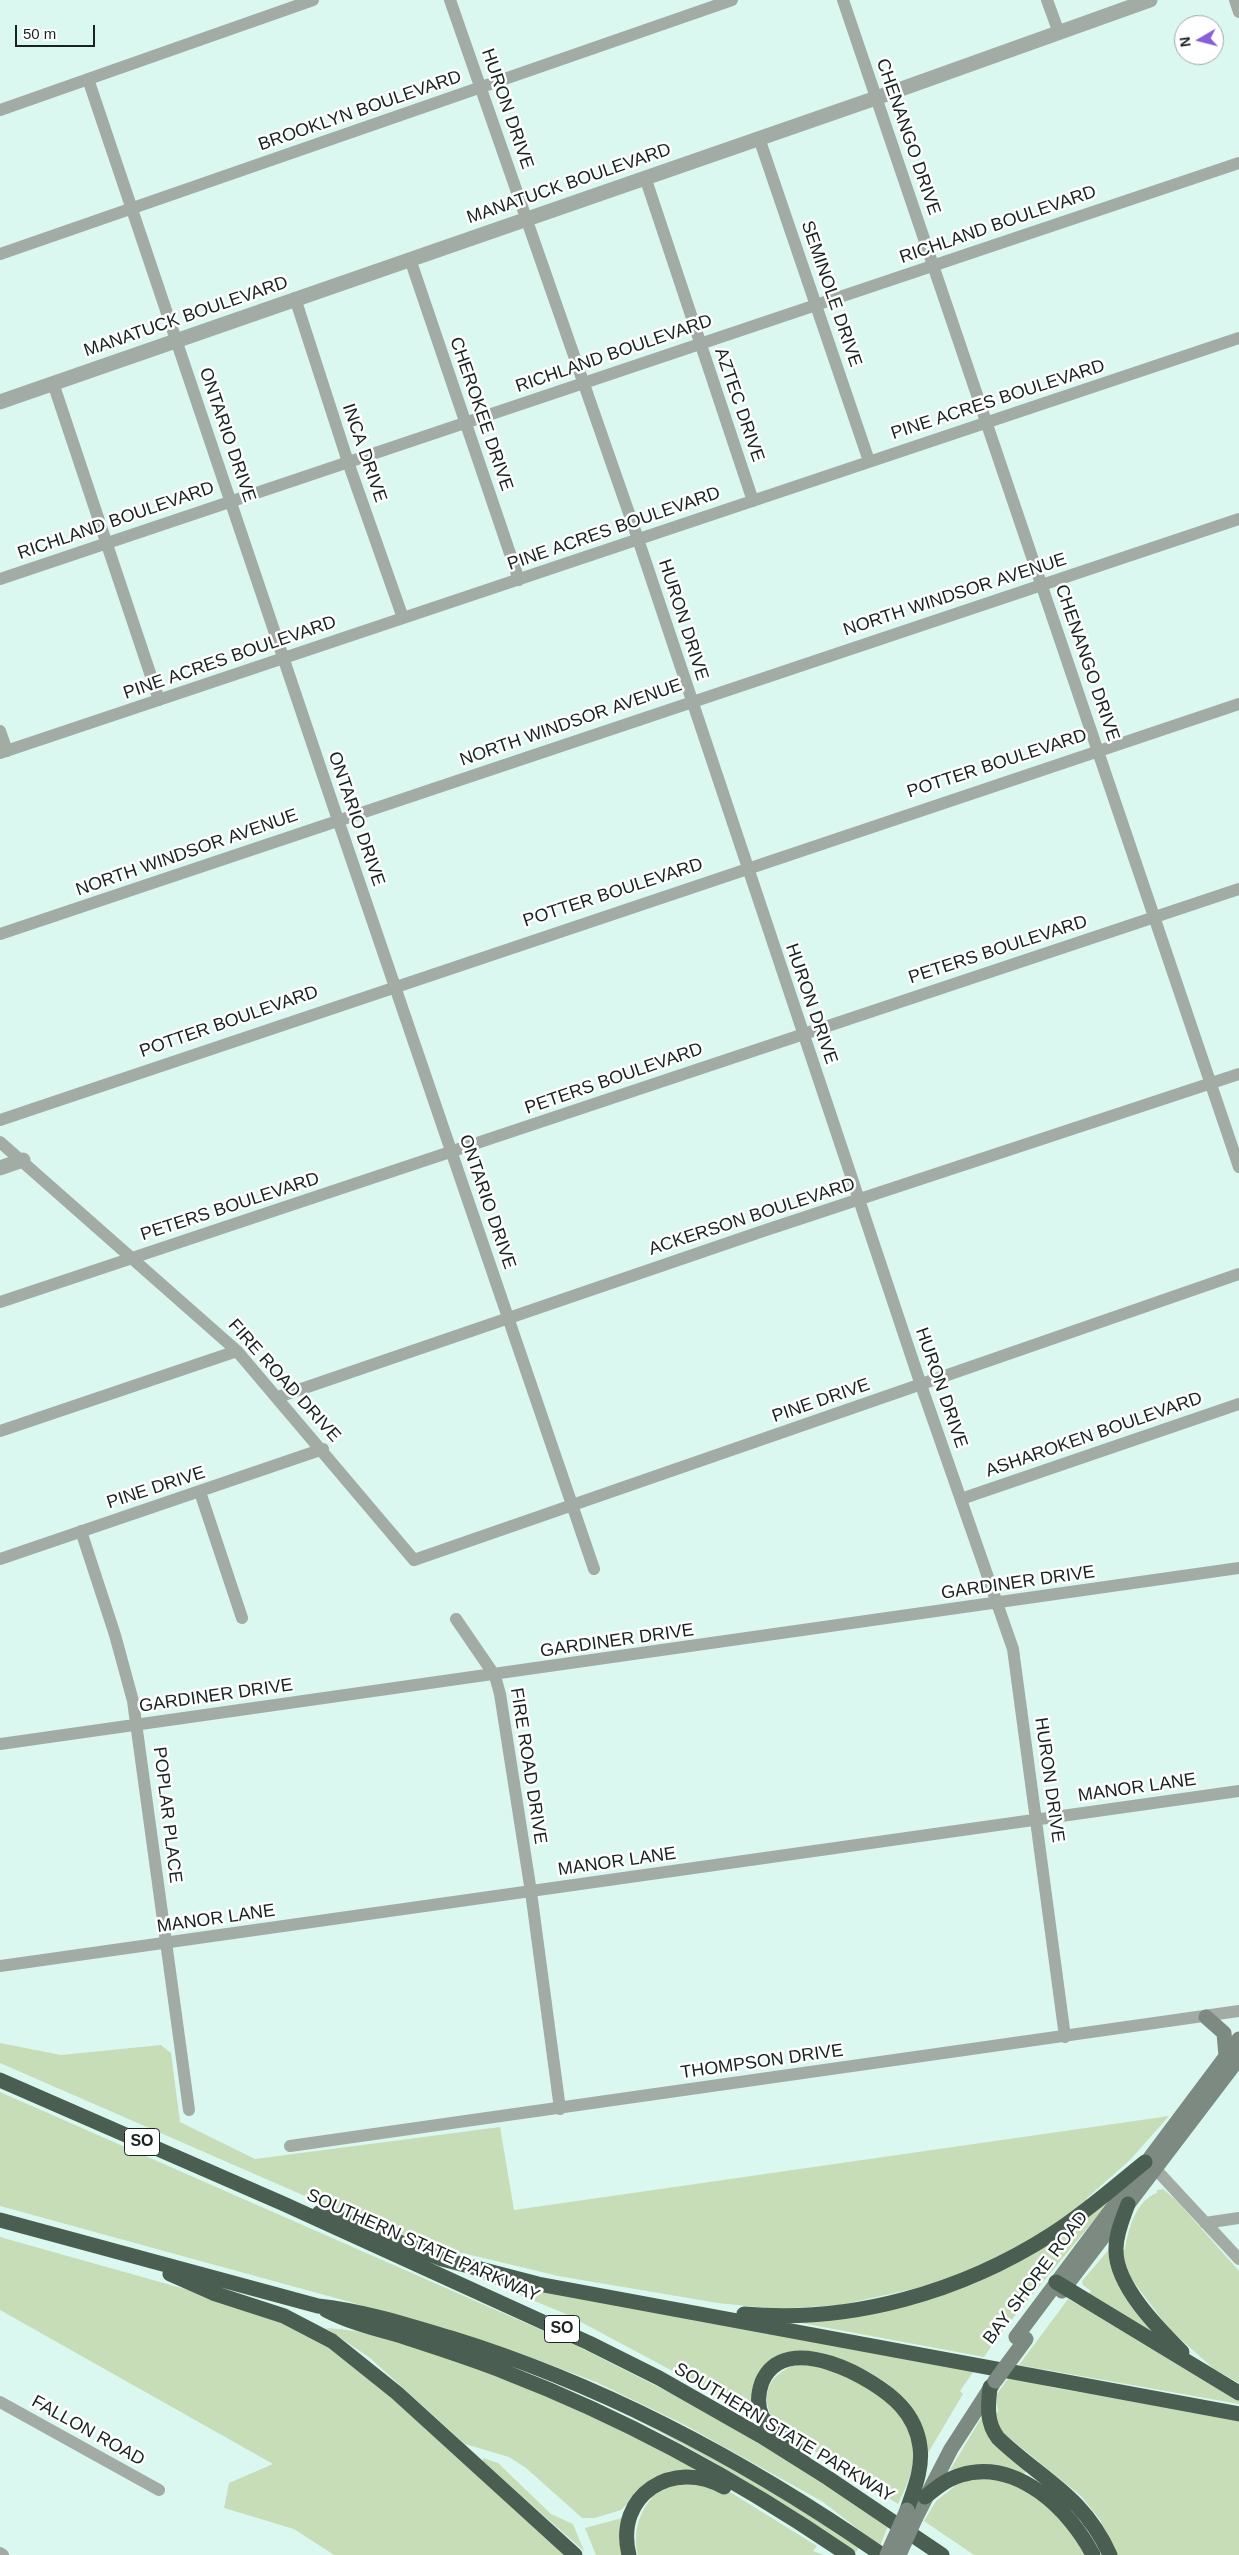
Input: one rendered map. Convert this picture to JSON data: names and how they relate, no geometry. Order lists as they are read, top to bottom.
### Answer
{
  "streets": {
    "highway": ["SO", "SOUTHERN STATE PARKWAY"],
    "main road": ["BAY SHORE ROAD"],
    "street": [
      "HURON DRIVE",
      "BROOKLYN BOULEVARD",
      "CHENANGO DRIVE",
      "MANATUCK BOULEVARD",
      "RICHLAND BOULEVARD",
      "SEMINOLE DRIVE",
      "PINE ACRES BOULEVARD",
      "AZTEC DRIVE",
      "CHEROKEE DRIVE",
      "ONTARIO DRIVE",
      "INCA DRIVE",
      "NORTH WINDSOR AVENUE",
      "POTTER BOULEVARD",
      "PETERS BOULEVARD",
      "ACKERSON BOULEVARD",
      "FIRE ROAD DRIVE",
      "PINE DRIVE",
      "ASHAROKEN BOULEVARD",
      "GARDINER DRIVE",
      "MANOR LANE",
      "POPLAR PLACE",
      "THOMPSON DRIVE",
      "FALLON ROAD"
    ]
  },
  "crossings": [
    ["HURON DRIVE", "BROOKLYN BOULEVARD"],
    ["HURON DRIVE", "MANATUCK BOULEVARD"],
    ["HURON DRIVE", "RICHLAND BOULEVARD"],
    ["HURON DRIVE", "PINE ACRES BOULEVARD"],
    ["HURON DRIVE", "NORTH WINDSOR AVENUE"],
    ["HURON DRIVE", "POTTER BOULEVARD"],
    ["HURON DRIVE", "PETERS BOULEVARD"],
    ["HURON DRIVE", "ACKERSON BOULEVARD"],
    ["HURON DRIVE", "PINE DRIVE"],
    ["HURON DRIVE", "ASHAROKEN BOULEVARD"],
    ["HURON DRIVE", "GARDINER DRIVE"],
    ["HURON DRIVE", "MANOR LANE"],
    ["HURON DRIVE", "THOMPSON DRIVE"],
    ["BROOKLYN BOULEVARD", "ONTARIO DRIVE"],
    ["CHENANGO DRIVE", "MANATUCK BOULEVARD"],
    ["CHENANGO DRIVE", "RICHLAND BOULEVARD"],
    ["CHENANGO DRIVE", "PINE ACRES BOULEVARD"],
    ["CHENANGO DRIVE", "NORTH WINDSOR AVENUE"],
    ["CHENANGO DRIVE", "POTTER BOULEVARD"],
    ["CHENANGO DRIVE", "PETERS BOULEVARD"],
    ["CHENANGO DRIVE", "ACKERSON BOULEVARD"],
    ["MANATUCK BOULEVARD", "SEMINOLE DRIVE"],
    ["MANATUCK BOULEVARD", "AZTEC DRIVE"],
    ["MANATUCK BOULEVARD", "CHEROKEE DRIVE"],
    ["MANATUCK BOULEVARD", "ONTARIO DRIVE"],
    ["MANATUCK BOULEVARD", "INCA DRIVE"],
    ["RICHLAND BOULEVARD", "SEMINOLE DRIVE"],
    ["RICHLAND BOULEVARD", "AZTEC DRIVE"],
    ["RICHLAND BOULEVARD", "CHEROKEE DRIVE"],
    ["RICHLAND BOULEVARD", "ONTARIO DRIVE"],
    ["RICHLAND BOULEVARD", "INCA DRIVE"],
    ["SEMINOLE DRIVE", "PINE ACRES BOULEVARD"],
    ["PINE ACRES BOULEVARD", "AZTEC DRIVE"],
    ["PINE ACRES BOULEVARD", "CHEROKEE DRIVE"],
    ["PINE ACRES BOULEVARD", "ONTARIO DRIVE"],
    ["PINE ACRES BOULEVARD", "INCA DRIVE"],
    ["ONTARIO DRIVE", "NORTH WINDSOR AVENUE"],
    ["ONTARIO DRIVE", "POTTER BOULEVARD"],
    ["ONTARIO DRIVE", "PETERS BOULEVARD"],
    ["ONTARIO DRIVE", "ACKERSON BOULEVARD"],
    ["ONTARIO DRIVE", "PINE DRIVE"],
    ["PETERS BOULEVARD", "FIRE ROAD DRIVE"],
    ["ACKERSON BOULEVARD", "FIRE ROAD DRIVE"],
    ["FIRE ROAD DRIVE", "PINE DRIVE"],
    ["FIRE ROAD DRIVE", "GARDINER DRIVE"],
    ["FIRE ROAD DRIVE", "MANOR LANE"],
    ["FIRE ROAD DRIVE", "THOMPSON DRIVE"],
    ["PINE DRIVE", "POPLAR PLACE"],
    ["GARDINER DRIVE", "POPLAR PLACE"],
    ["MANOR LANE", "POPLAR PLACE"]
  ],
  "scale_bar": "50 m",
  "north": "left"
}
